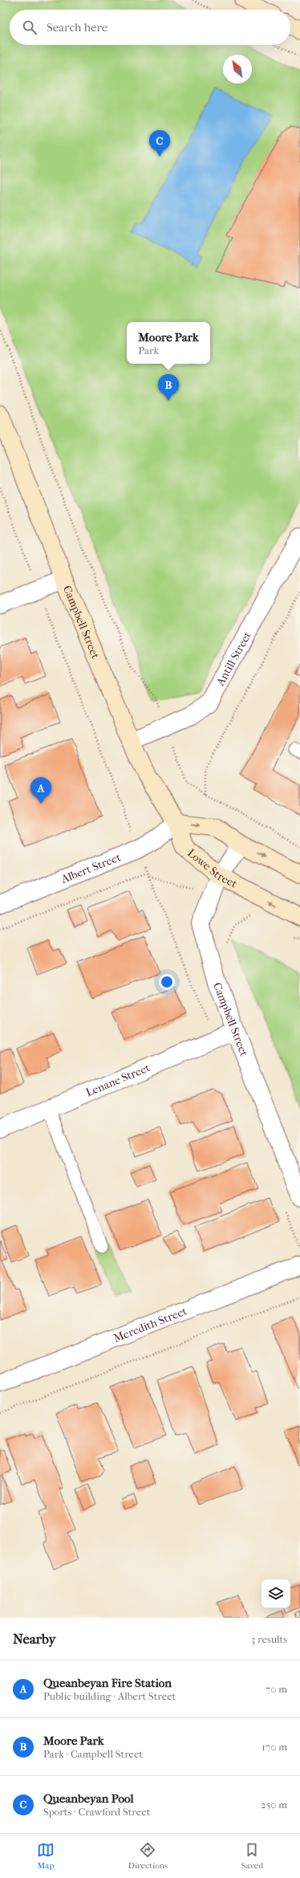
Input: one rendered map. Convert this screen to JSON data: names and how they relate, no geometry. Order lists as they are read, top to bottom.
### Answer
{
  "streets": {
    "street": [
      "Campbell Street",
      "Antill Street",
      "Lowe Street",
      "Albert Street",
      "Lenane Street",
      "Meredith Street"
    ]
  },
  "crossings": [
    ["Campbell Street", "Antill Street"],
    ["Campbell Street", "Lowe Street"],
    ["Campbell Street", "Albert Street"],
    ["Campbell Street", "Lenane Street"],
    ["Lowe Street", "Albert Street"]
  ],
  "north": "top left",
  "page": {
    "search": "Search here",
    "pins": ["C", "B", "A"],
    "popup": ["Moore Park", "Park"],
    "heading": ["Nearby", "3 results"],
    "list": [
      {
        "mark": "A",
        "name": "Queanbeyan Fire Station",
        "note": "Public building · Albert Street",
        "value": "70 m"
      },
      {
        "mark": "B",
        "name": "Moore Park",
        "note": "Park · Campbell Street",
        "value": "170 m"
      },
      {
        "mark": "C",
        "name": "Queanbeyan Pool",
        "note": "Sports · Crawford Street",
        "value": "250 m"
      }
    ],
    "nav": ["Map", "Directions", "Saved"]
  }
}
